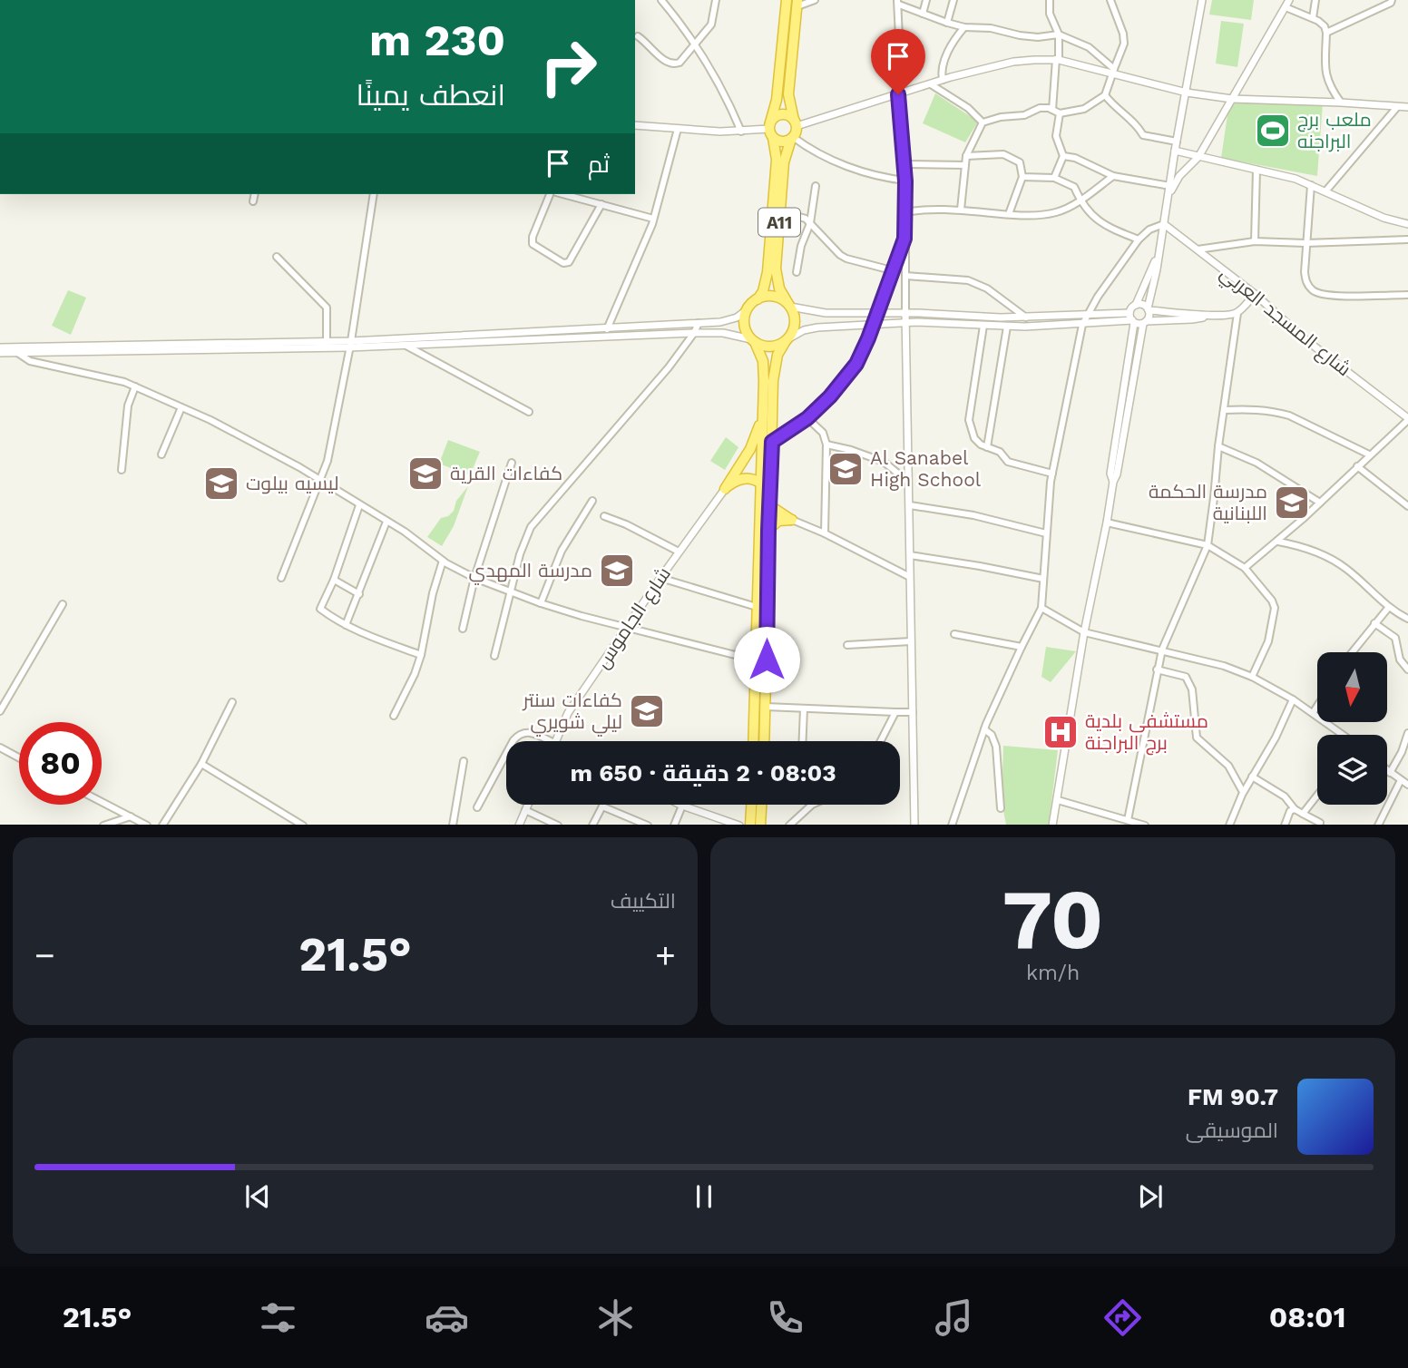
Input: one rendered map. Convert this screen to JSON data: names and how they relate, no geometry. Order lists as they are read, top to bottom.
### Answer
{
  "streets": {
    "highway": ["A11"],
    "street": ["شارع المسجد العربي", "شارع الجاموس"]
  },
  "places": {
    "sports": ["ملعب برج البراجنه"],
    "school or university": [
      "Al Sanabel High School",
      "كفاءات القرية",
      "ليسيه بيلوت",
      "مدرسة الحكمة اللبنانية",
      "مدرسة المهدي",
      "كفاءات سنتر ليلي شويري"
    ],
    "hospital": ["مستشفی بلدیة برج البراجنة"]
  },
  "north": "bottom",
  "page": {
    "turn": ["230 m", "انعطف يمينًا"],
    "then": "ثم",
    "limit": "80",
    "trip": "08:03 · 2 دقيقة · 650 m",
    "tile": [
      ["70", "km/h"],
      "التكييف"
    ],
    "heat": ["−", "21.5°", "+"],
    "song": ["90.7 FM", "الموسيقى"],
    "tabs": ["08:01", "21.5°"]
  }
}
